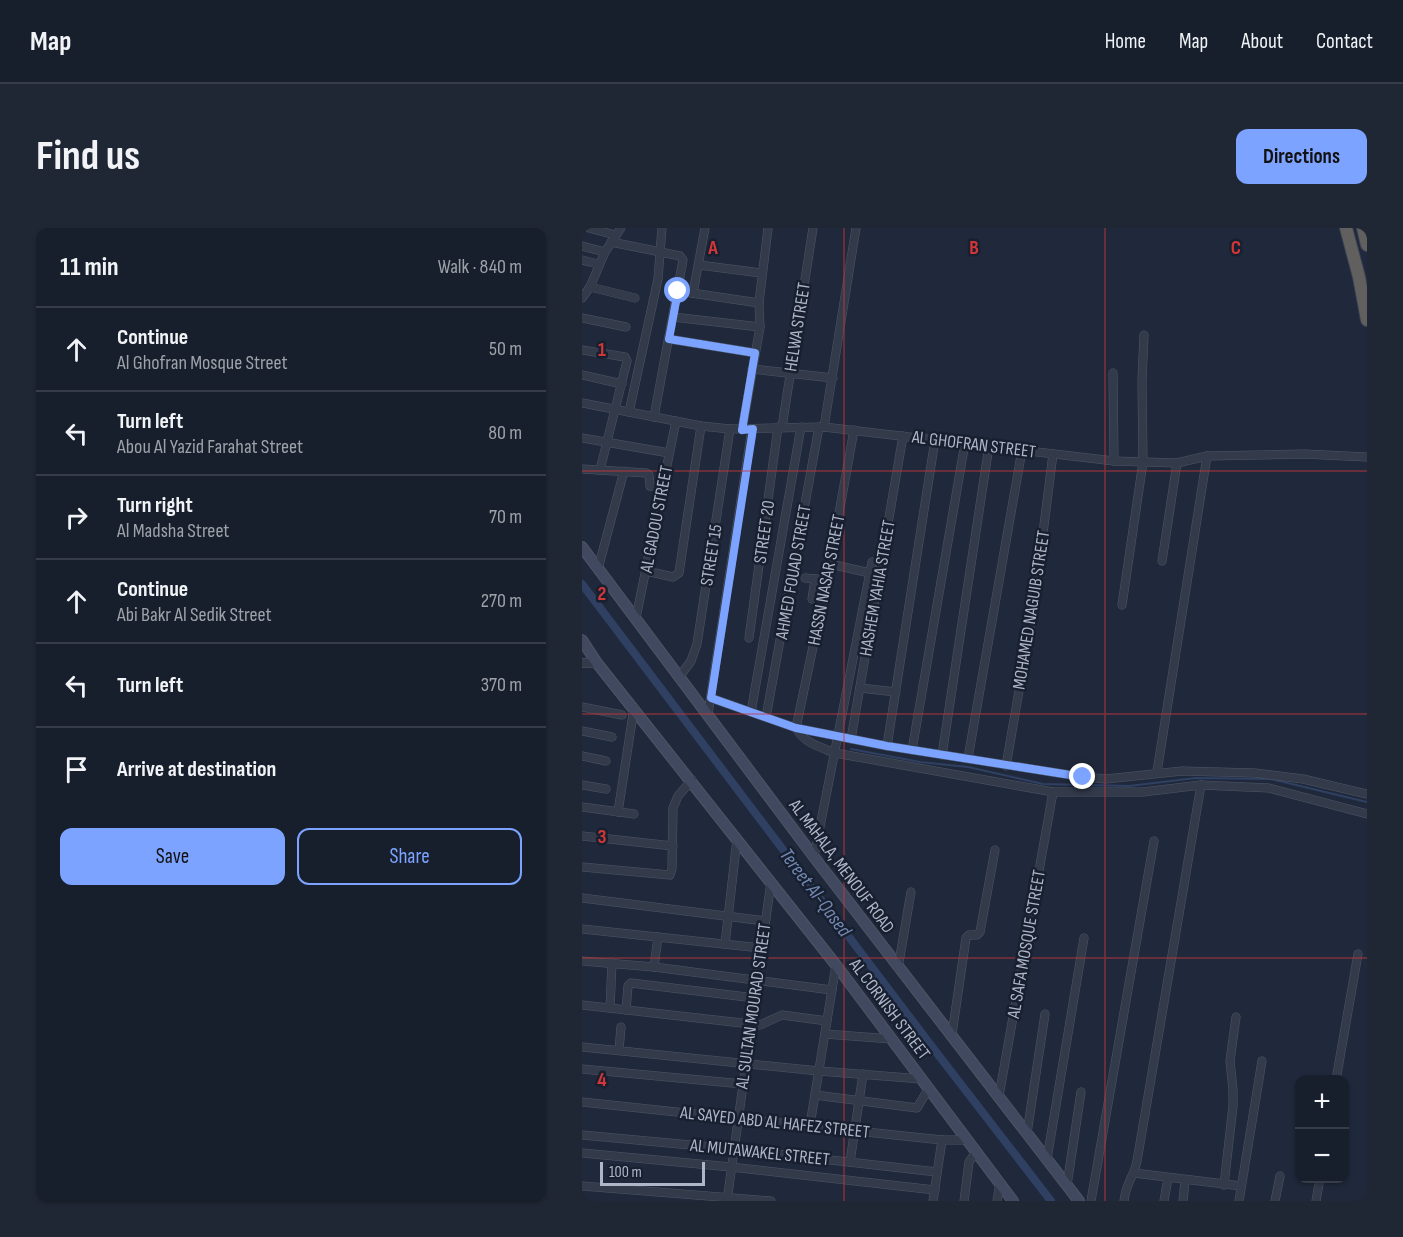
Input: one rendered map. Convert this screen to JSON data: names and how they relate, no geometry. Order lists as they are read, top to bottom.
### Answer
{
  "streets": {
    "main road": ["AL MAHALA, MENOUF ROAD", "AL CORNISH STREET"],
    "street": [
      "HELWA STREET",
      "AL GHOFRAN STREET",
      "AL GADOU STREET",
      "STREET 20",
      "STREET 15",
      "AHMED FOUAD STREET",
      "HASSN NASAR STREET",
      "HASHEM YAHIA STREET",
      "MOHAMED NAGUIB STREET",
      "AL SAFA MOSQUE STREET",
      "AL SULTAN MOURAD STREET",
      "AL SAYED ABD AL HAFEZ STREET",
      "AL MUTAWAKEL STREET"
    ]
  },
  "crossings": [
    ["HELWA STREET", "AL GHOFRAN STREET"],
    ["HELWA STREET", "STREET 20"],
    ["AL GHOFRAN STREET", "AL GADOU STREET"],
    ["AL GHOFRAN STREET", "STREET 20"],
    ["AL GHOFRAN STREET", "STREET 15"],
    ["AL GHOFRAN STREET", "AHMED FOUAD STREET"],
    ["AL GHOFRAN STREET", "HASSN NASAR STREET"],
    ["AL GHOFRAN STREET", "HASHEM YAHIA STREET"],
    ["AL GHOFRAN STREET", "MOHAMED NAGUIB STREET"],
    ["AL GADOU STREET", "AL MAHALA, MENOUF ROAD"],
    ["STREET 15", "AL MAHALA, MENOUF ROAD"],
    ["AL MAHALA, MENOUF ROAD", "AL SAFA MOSQUE STREET"],
    ["AL SULTAN MOURAD STREET", "AL CORNISH STREET"],
    ["AL SULTAN MOURAD STREET", "AL SAYED ABD AL HAFEZ STREET"],
    ["AL SULTAN MOURAD STREET", "AL MUTAWAKEL STREET"],
    ["AL CORNISH STREET", "AL SAYED ABD AL HAFEZ STREET"]
  ],
  "water": ["Tereet Al-Qased"],
  "scale_bar": "100 m",
  "page": {
    "header": "Map",
    "nav": [
      "Home",
      "Map",
      "About",
      "Contact"
    ],
    "buttons": [
      "Directions",
      ["Save", "Share"]
    ],
    "title": "Find us",
    "heading": ["11 min", "Walk · 840 m"],
    "list": [
      ["Continue", "Al Ghofran Mosque Street", "50 m"],
      ["Turn left", "Abou Al Yazid Farahat Street", "80 m"],
      ["Turn right", "Al Madsha Street", "70 m"],
      ["Continue", "Abi Bakr Al Sedik Street", "270 m"],
      ["Turn left", "370 m"],
      "Arrive at destination"
    ],
    "map_buttons": ["+", "−"],
    "scale": "100 m"
  },
  "grid": {
    "columns": ["A", "B", "C"],
    "rows": [
      "1",
      "2",
      "3",
      "4"
    ]
  }
}
